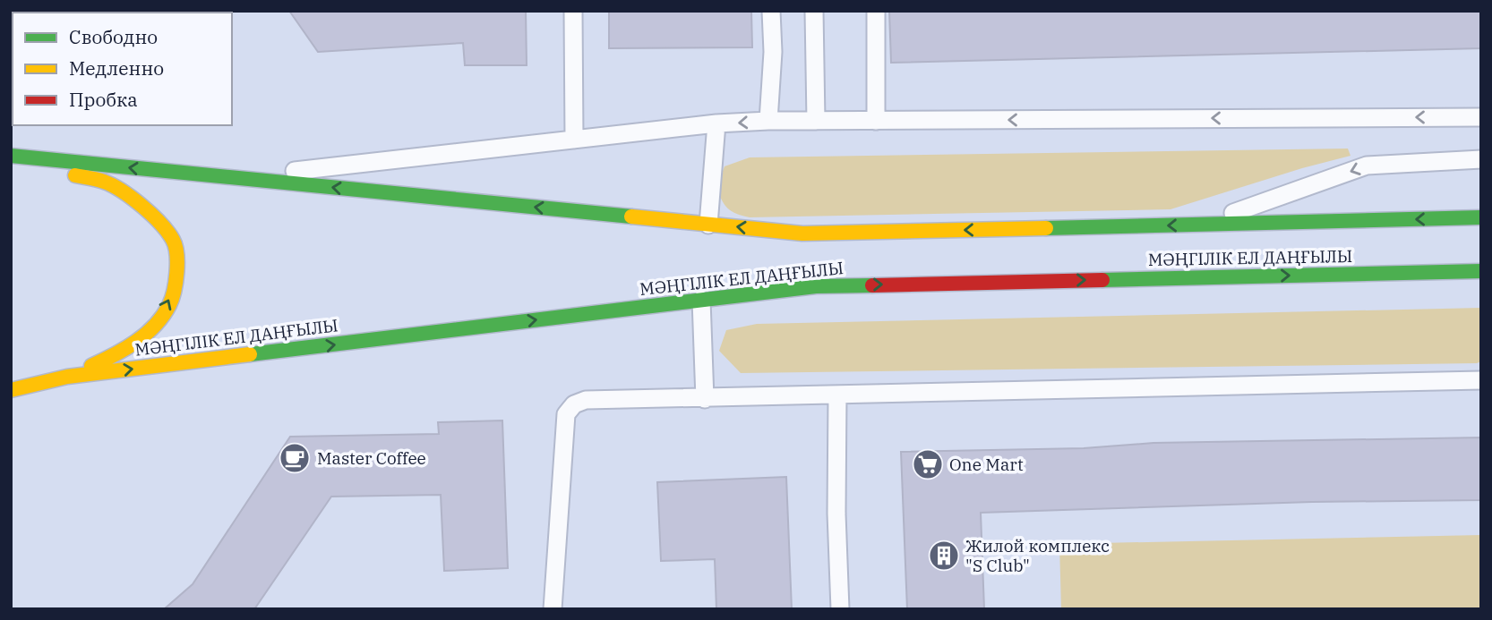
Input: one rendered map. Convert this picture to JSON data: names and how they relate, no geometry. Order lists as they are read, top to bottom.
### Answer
{
  "streets": {
    "main road": ["МӘҢГІЛІК ЕЛ ДАҢҒЫЛЫ"]
  },
  "places": {
    "cafe": ["Master Coffee"],
    "supermarket": ["One Mart"],
    "building": ["Жилой комплекс \"S Club\""]
  },
  "legend": ["Свободно", "Медленно", "Пробка"]
}
